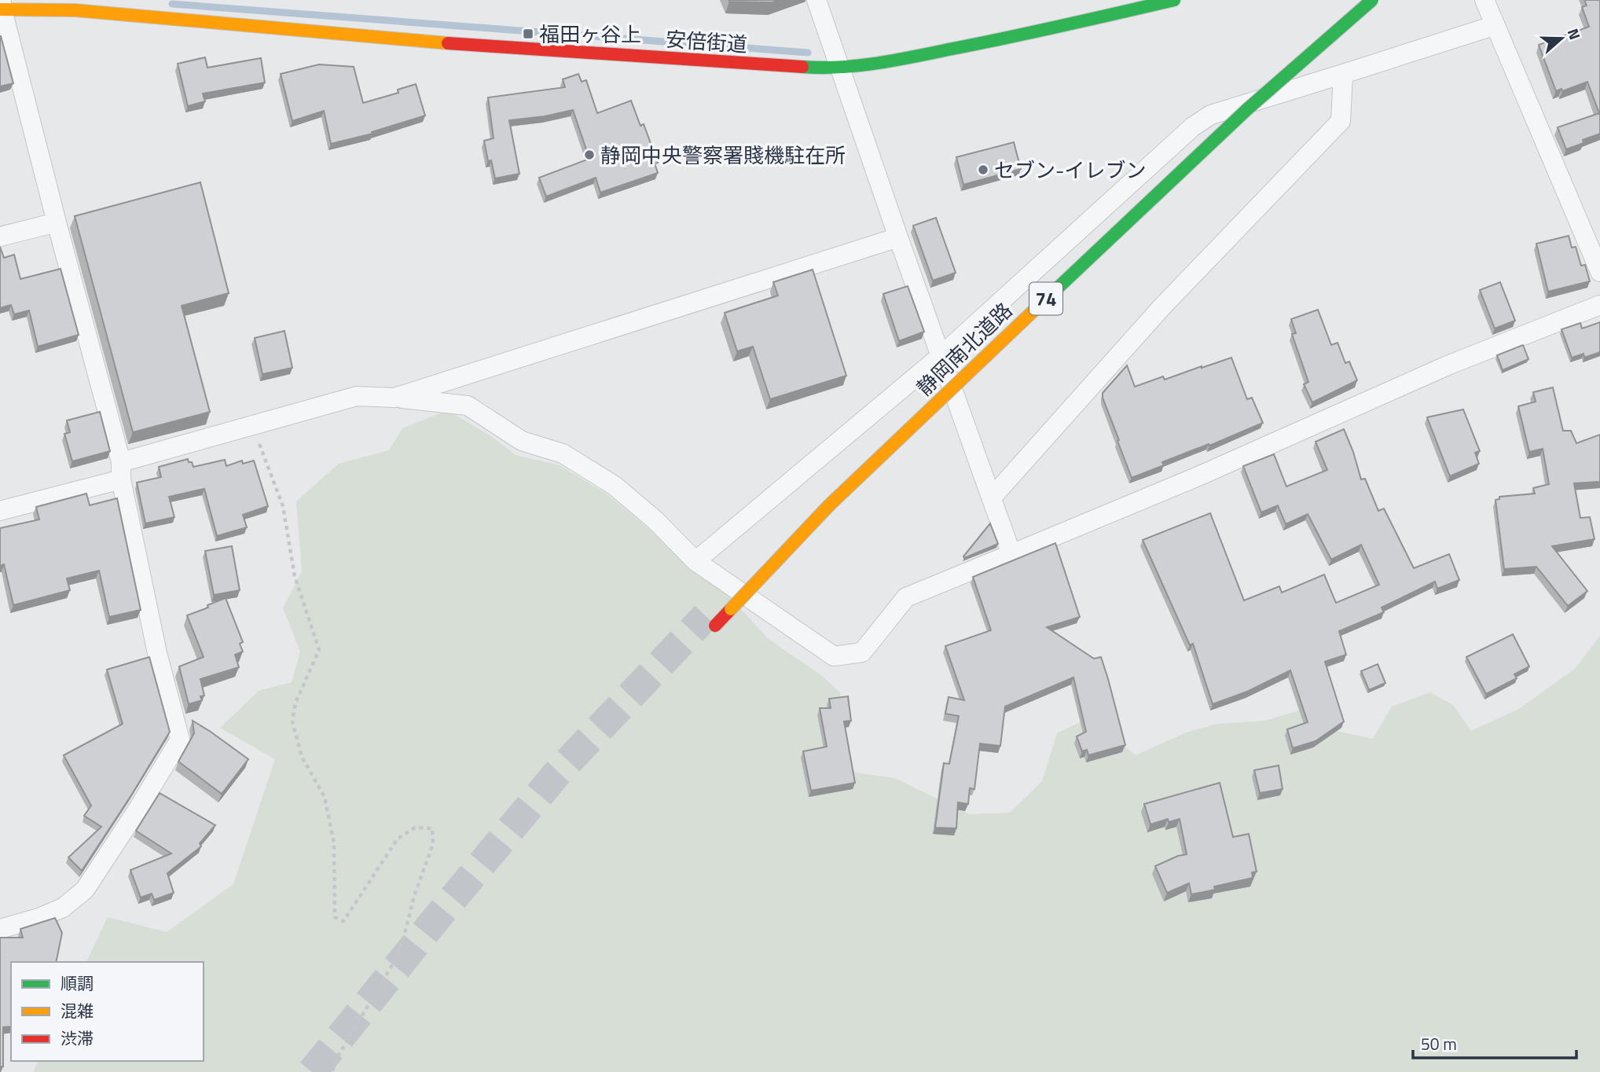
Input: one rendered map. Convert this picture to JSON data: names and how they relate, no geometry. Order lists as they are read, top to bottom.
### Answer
{
  "streets": {
    "main road": ["安倍街道", "74", "静岡南北道路"]
  },
  "places": {
    "transit": ["福田ヶ谷上"],
    "other": ["静岡中央警察署賤機駐在所", "セブン-イレブン"]
  },
  "legend": ["順調", "混雑", "渋滞"],
  "scale_bar": "50 m",
  "north": "right"
}
